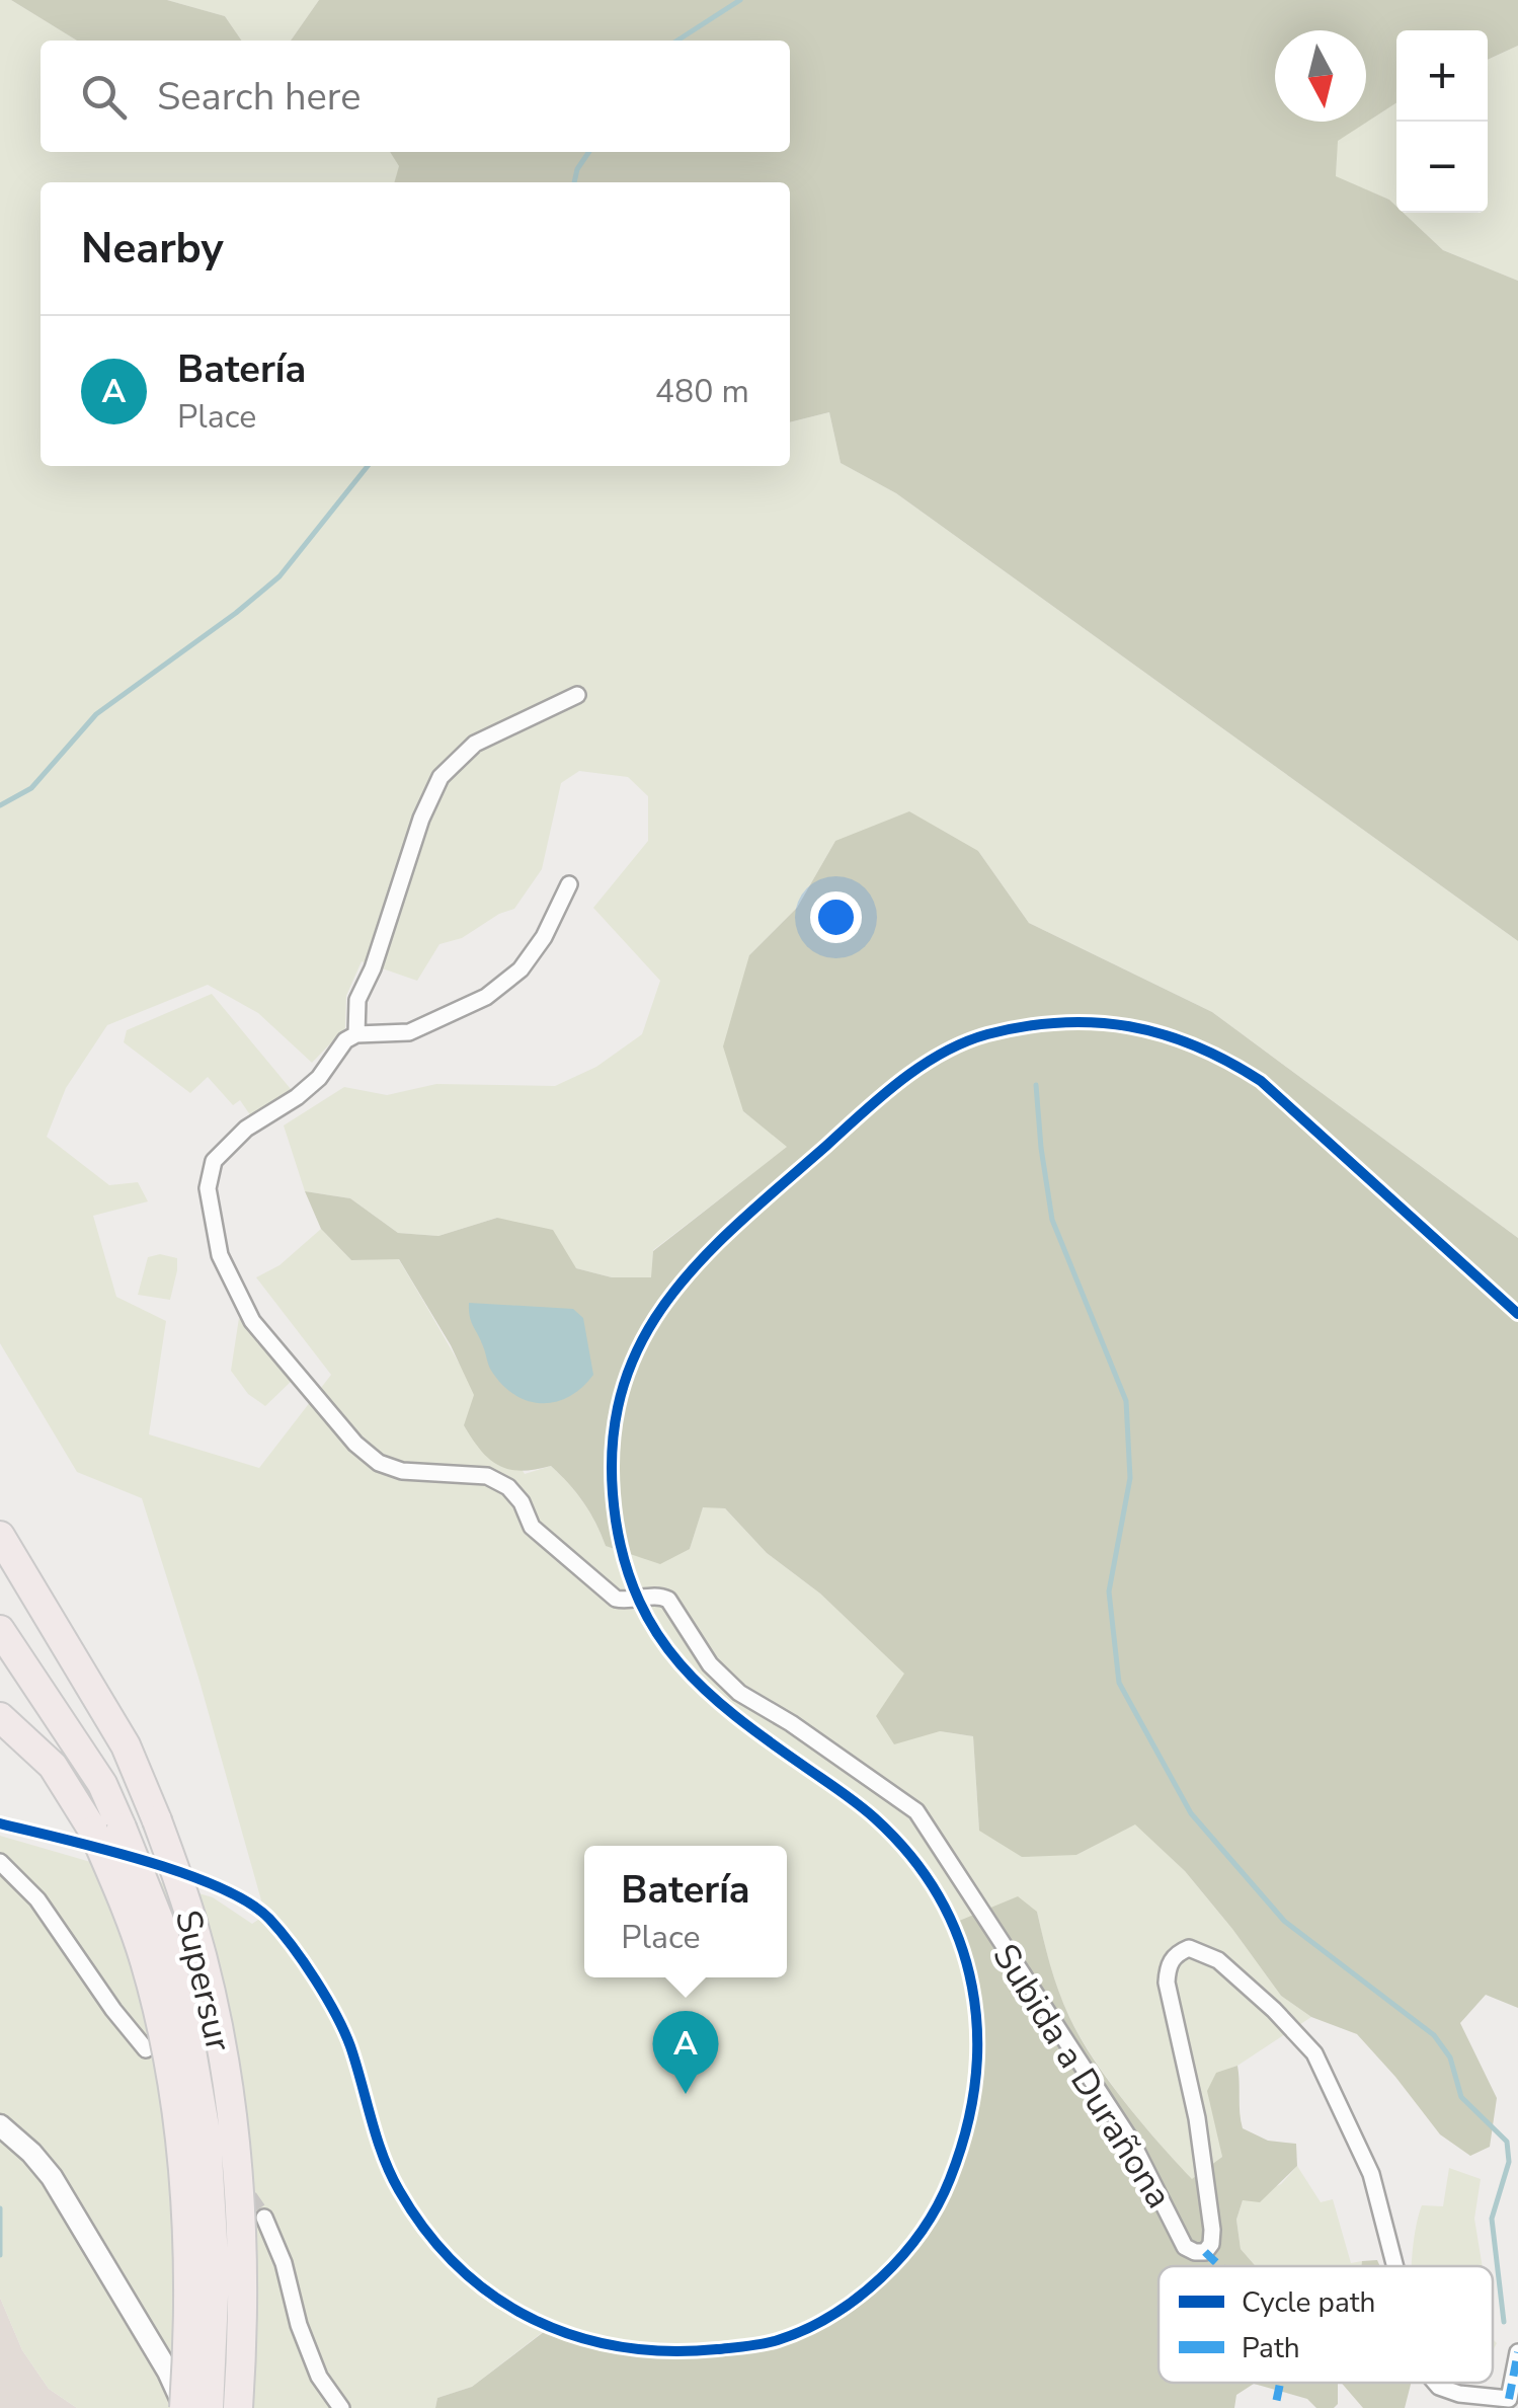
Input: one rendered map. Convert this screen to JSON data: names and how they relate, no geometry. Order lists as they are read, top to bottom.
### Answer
{
  "streets": {
    "highway": ["Supersur"],
    "street": ["Subida a Durañona"]
  },
  "legend": ["Cycle path", "Path"],
  "north": "bottom",
  "page": {
    "map_buttons": ["+", "−"],
    "search": "Search here",
    "heading": "Nearby",
    "list": [
      {
        "mark": "A",
        "name": "Batería",
        "note": "Place",
        "value": "480 m"
      }
    ],
    "popup": ["Batería", "Place"],
    "pins": "A"
  }
}
